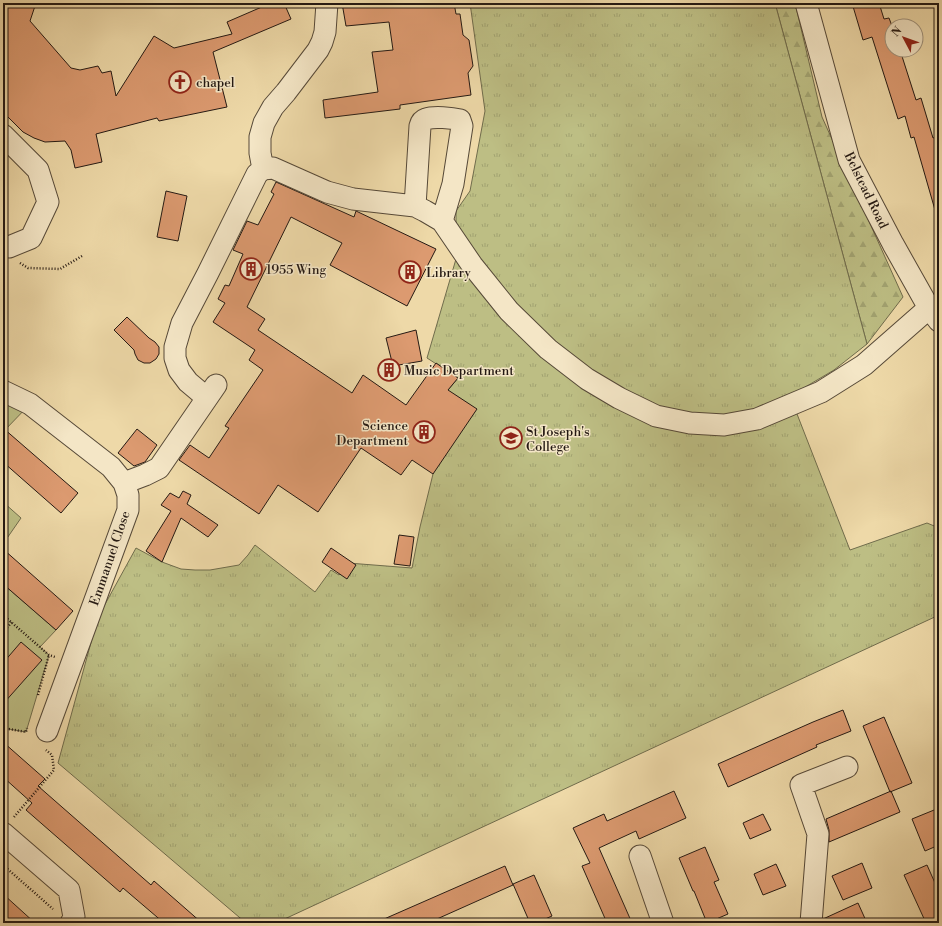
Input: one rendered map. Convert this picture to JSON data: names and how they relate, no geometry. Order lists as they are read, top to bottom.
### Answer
{
  "streets": {
    "street": ["Belstead Road", "Emmanuel Close"]
  },
  "places": {
    "church": ["chapel"],
    "building": [
      "1955 Wing",
      "Library",
      "Music Department",
      "Science Department"
    ],
    "school or university": ["St Joseph's College"]
  },
  "north": "top left"
}
